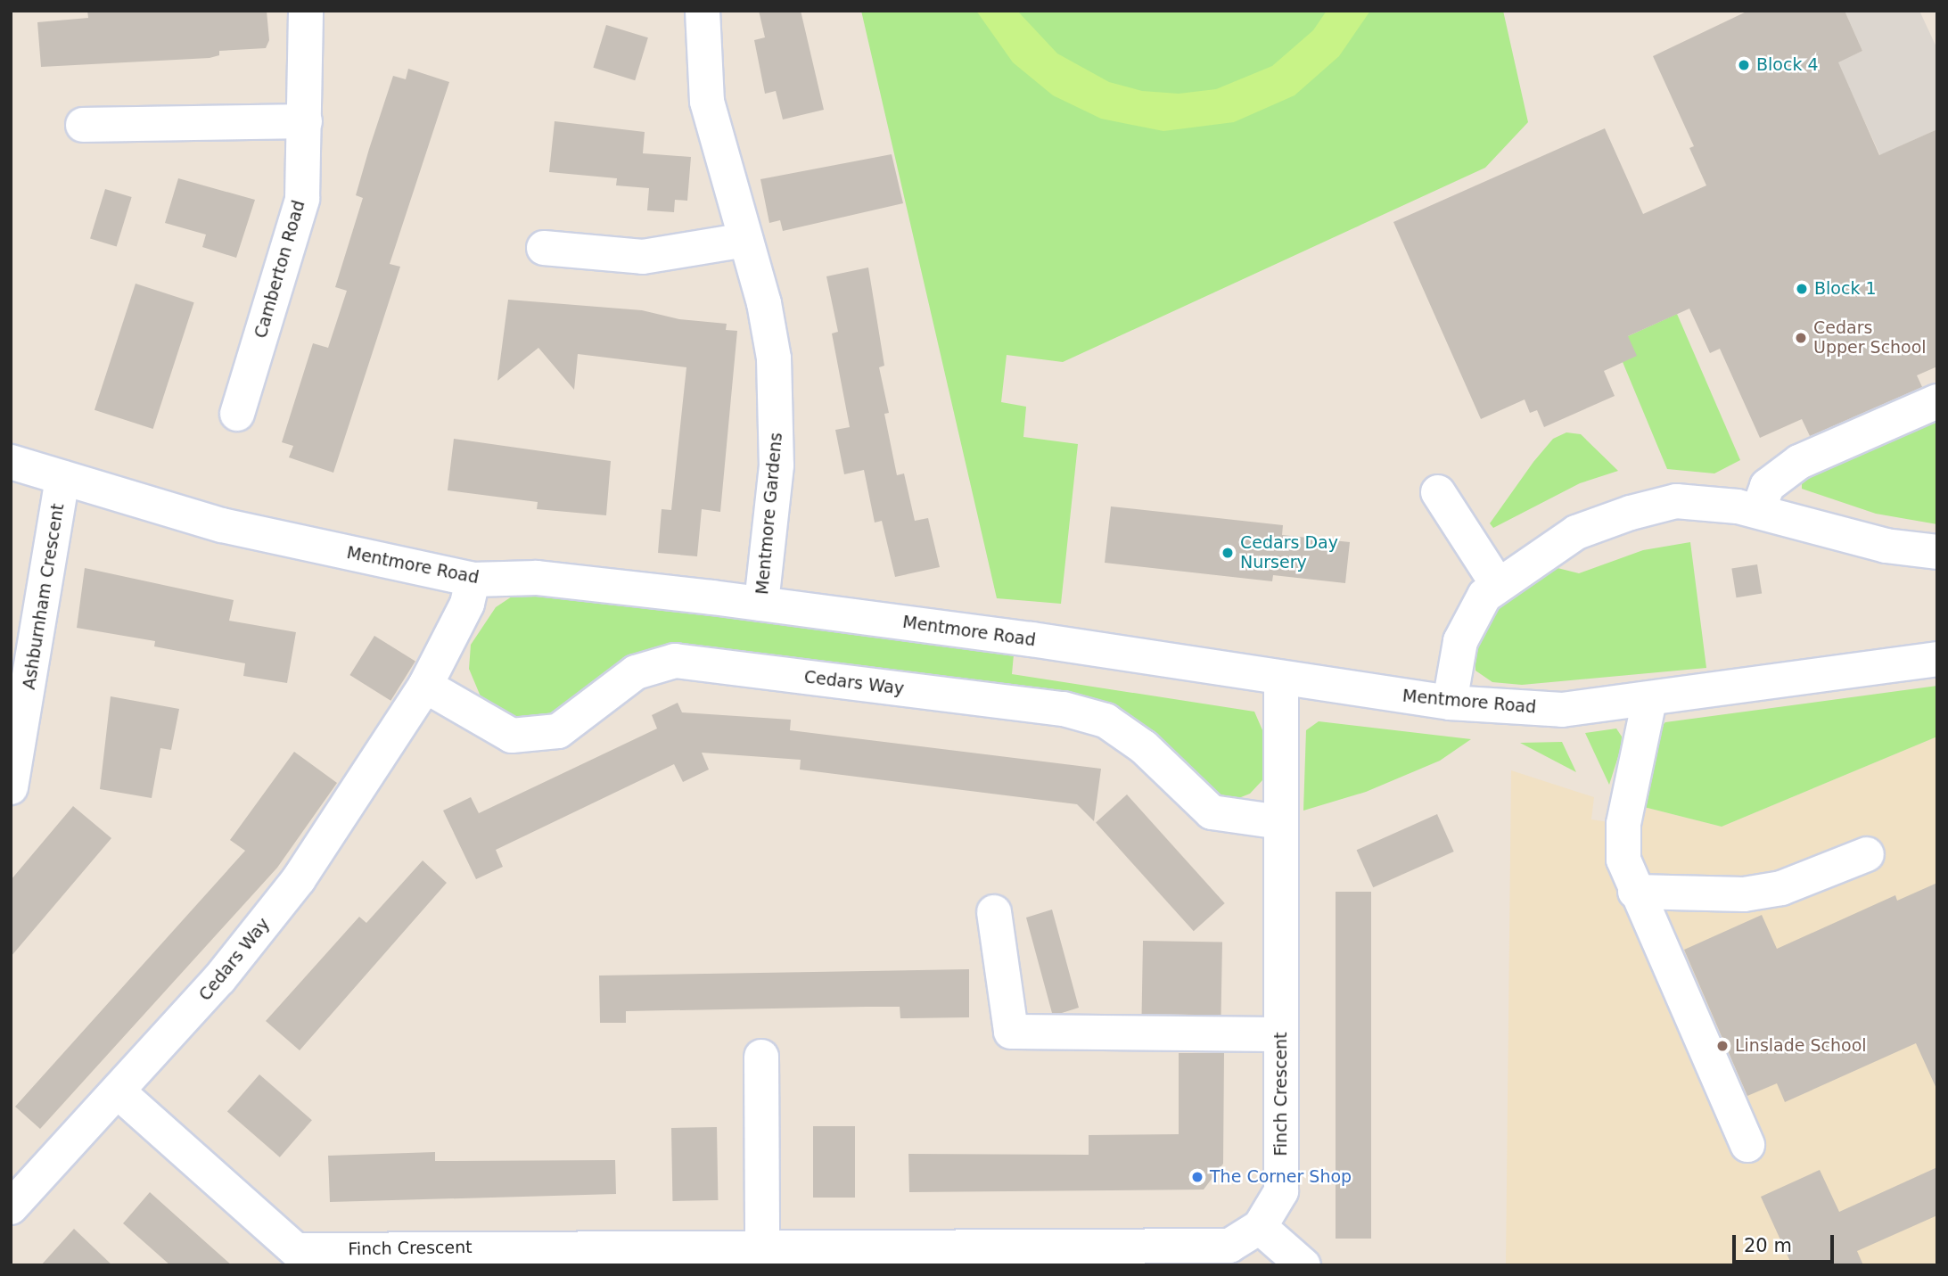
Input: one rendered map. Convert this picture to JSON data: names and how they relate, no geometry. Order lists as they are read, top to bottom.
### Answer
{
  "streets": {
    "street": [
      "Camberton Road",
      "Mentmore Gardens",
      "Mentmore Road",
      "Ashburnham Crescent",
      "Cedars Way",
      "Finch Crescent"
    ]
  },
  "crossings": [
    ["Mentmore Gardens", "Mentmore Road"],
    ["Mentmore Road", "Ashburnham Crescent"],
    ["Mentmore Road", "Cedars Way"],
    ["Mentmore Road", "Finch Crescent"],
    ["Cedars Way", "Finch Crescent"]
  ],
  "places": [
    "Block 4",
    "Block 1",
    "Cedars Upper School",
    "Cedars Day Nursery",
    "Linslade School",
    "The Corner Shop"
  ],
  "scale_bar": "20 m"
}
